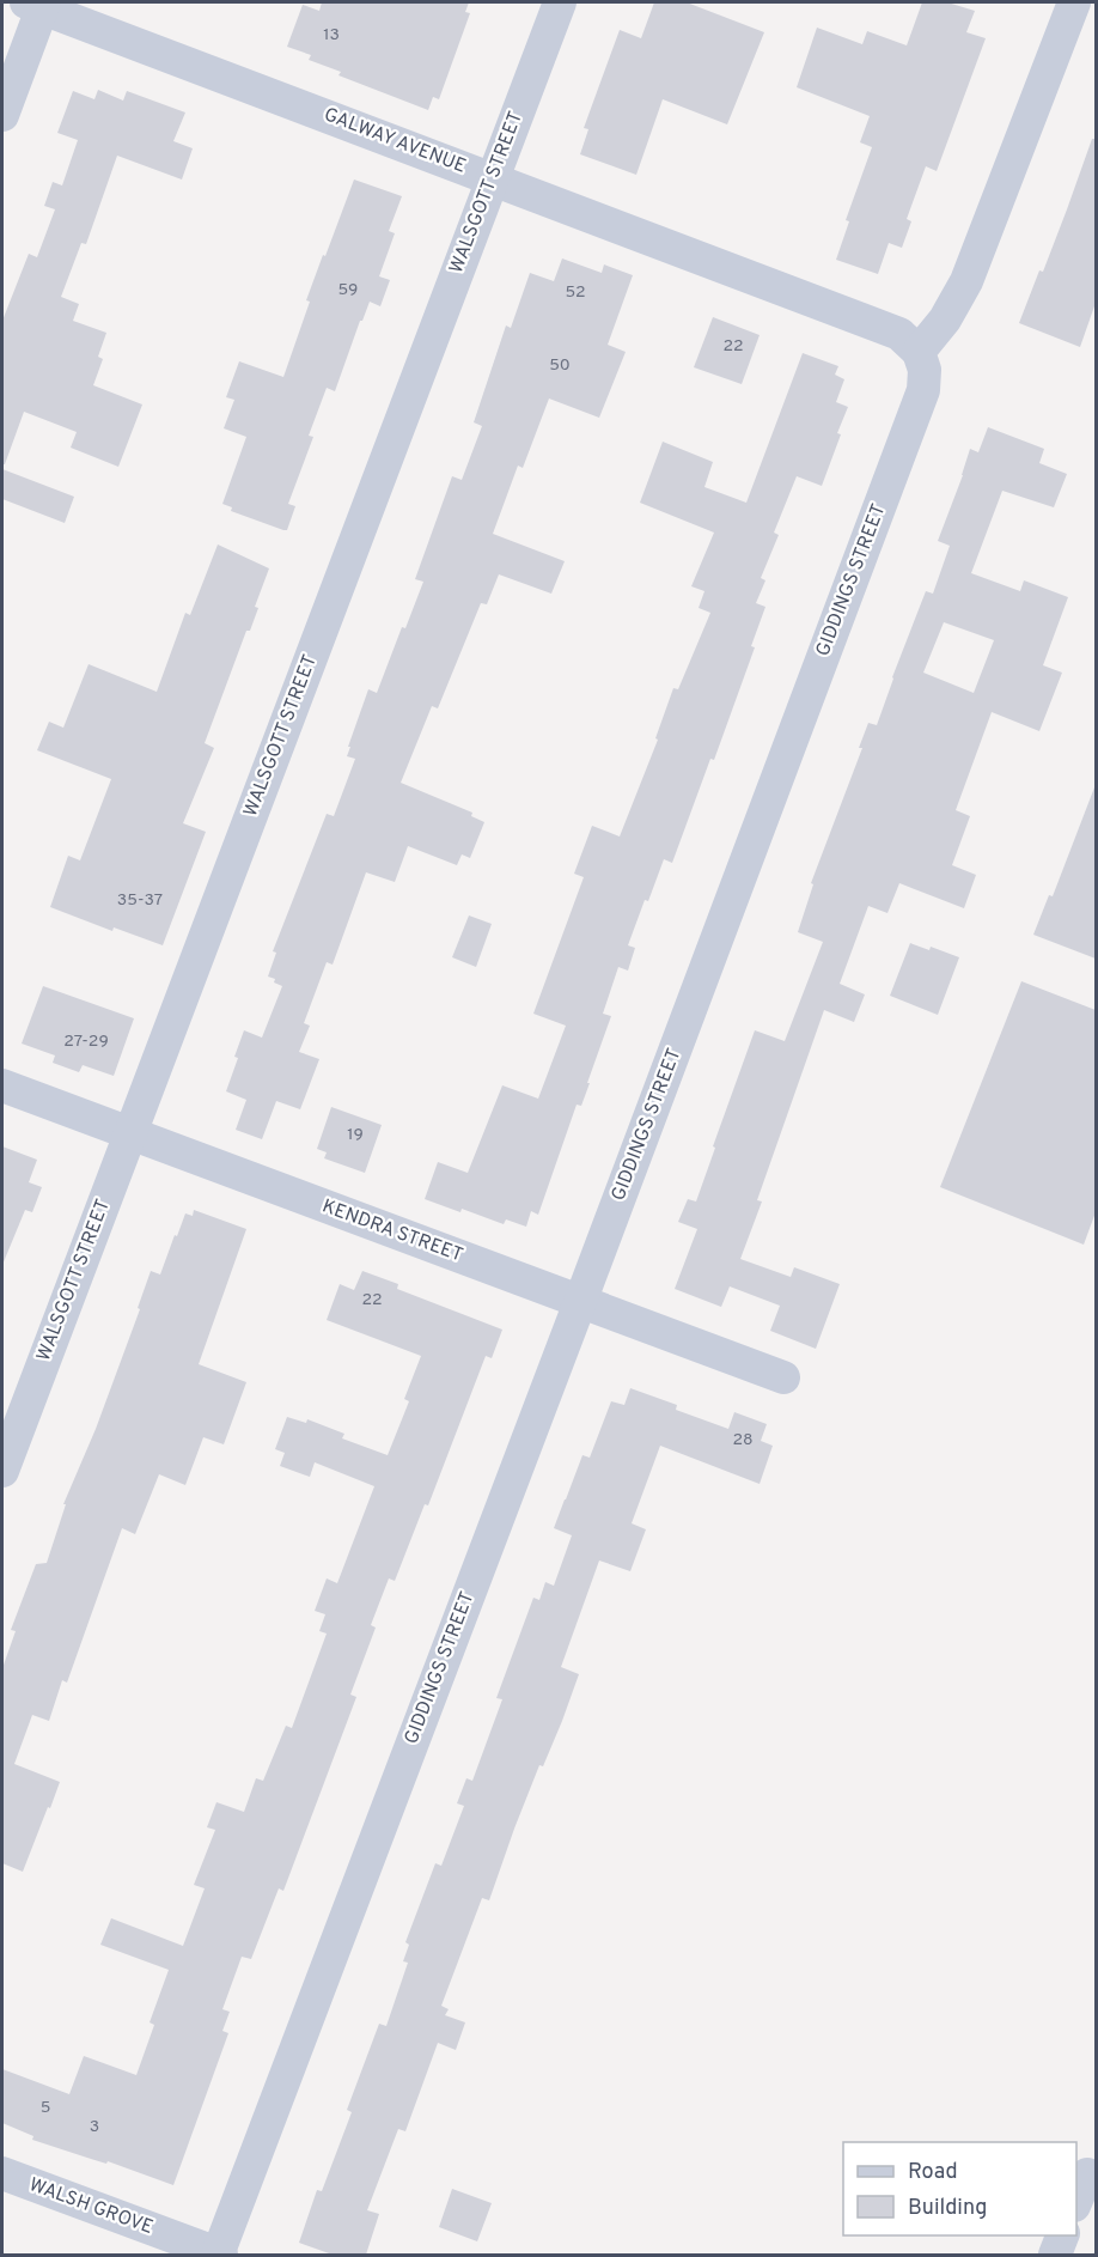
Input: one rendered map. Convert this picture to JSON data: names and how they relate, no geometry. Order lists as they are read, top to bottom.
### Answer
{
  "streets": {
    "street": [
      "GALWAY AVENUE",
      "WALSGOTT STREET",
      "GIDDINGS STREET",
      "KENDRA STREET",
      "WALSH GROVE"
    ]
  },
  "crossings": [
    ["GALWAY AVENUE", "WALSGOTT STREET"],
    ["GALWAY AVENUE", "GIDDINGS STREET"],
    ["WALSGOTT STREET", "KENDRA STREET"],
    ["GIDDINGS STREET", "KENDRA STREET"],
    ["GIDDINGS STREET", "WALSH GROVE"]
  ],
  "house_numbers": [
    "13",
    "59",
    "52",
    "22",
    "50",
    "35-37",
    "27-29",
    "19",
    "22",
    "28",
    "5",
    "3"
  ],
  "legend": ["Road", "Building"]
}
